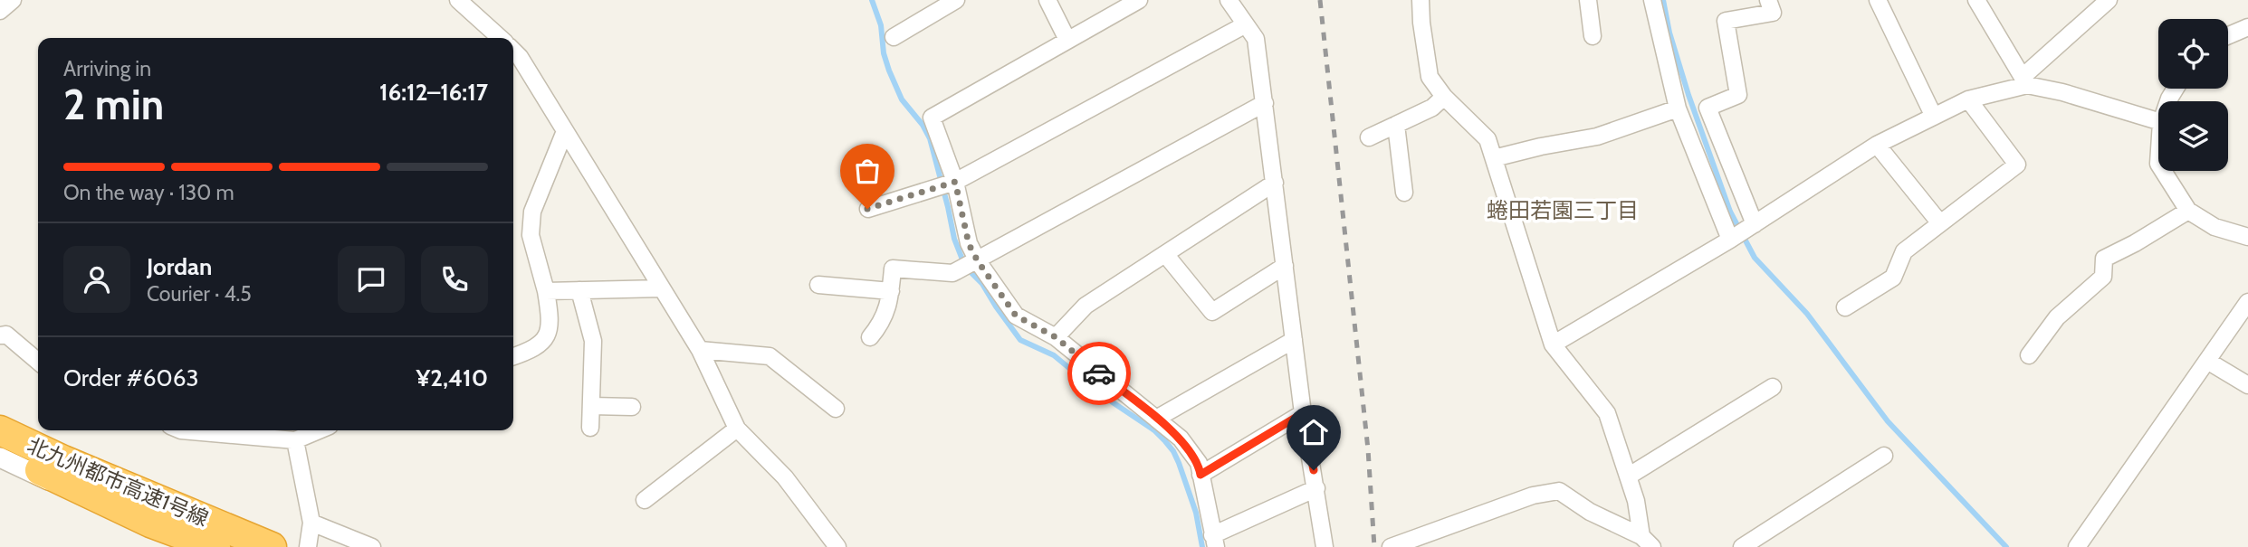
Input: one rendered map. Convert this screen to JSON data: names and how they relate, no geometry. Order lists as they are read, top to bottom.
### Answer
{
  "streets": {
    "highway": ["北九州都市高速1号線"]
  },
  "districts": ["蜷田若園三丁目"],
  "page": {
    "heading": ["2 min", "Arriving in", "16:12–16:17"],
    "panel": [
      "Jordan",
      "Courier · 4.5",
      "Order #6063",
      "¥2,410"
    ],
    "bar": "On the way · 130 m"
  }
}
